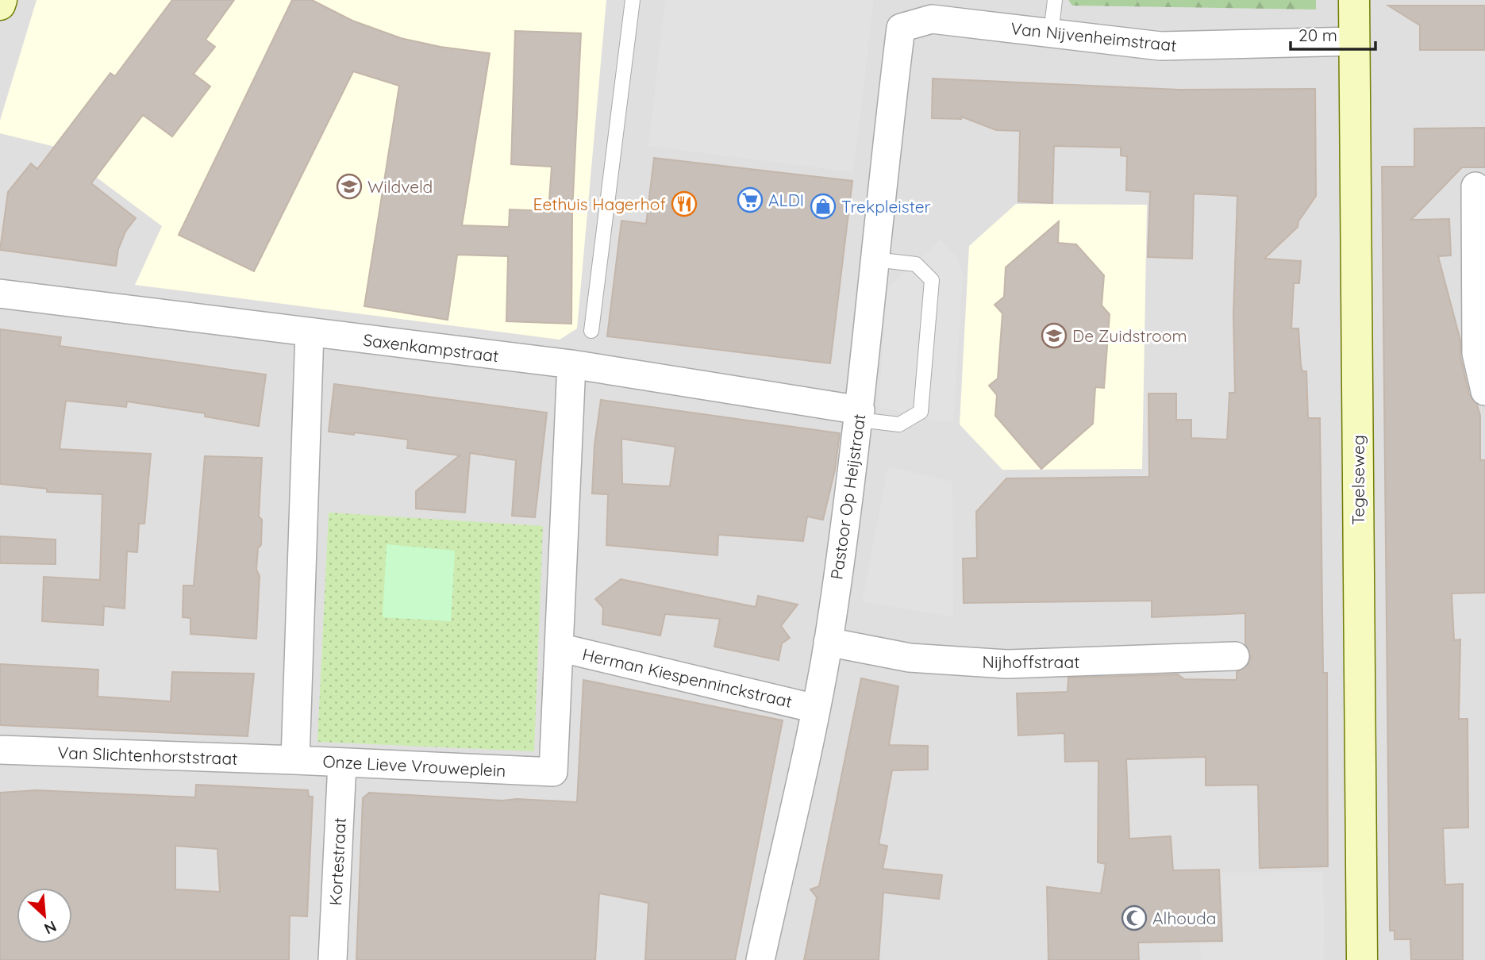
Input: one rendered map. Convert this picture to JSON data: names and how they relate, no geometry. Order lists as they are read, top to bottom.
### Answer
{
  "streets": {
    "street": [
      "Van Nijvenheimstraat",
      "Saxenkampstraat",
      "Tegelseweg",
      "Pastoor Op Heijstraat",
      "Nijhoffstraat",
      "Herman Kiespenninckstraat",
      "Van Slichtenhorststraat",
      "Onze Lieve Vrouweplein",
      "Kortestraat"
    ]
  },
  "crossings": [
    ["Van Nijvenheimstraat", "Tegelseweg"],
    ["Van Nijvenheimstraat", "Pastoor Op Heijstraat"],
    ["Saxenkampstraat", "Pastoor Op Heijstraat"],
    ["Saxenkampstraat", "Onze Lieve Vrouweplein"],
    ["Pastoor Op Heijstraat", "Nijhoffstraat"],
    ["Pastoor Op Heijstraat", "Herman Kiespenninckstraat"],
    ["Herman Kiespenninckstraat", "Onze Lieve Vrouweplein"],
    ["Van Slichtenhorststraat", "Onze Lieve Vrouweplein"],
    ["Onze Lieve Vrouweplein", "Kortestraat"]
  ],
  "places": {
    "school or university": ["Wildveld", "De Zuidstroom"],
    "supermarket": ["ALDI"],
    "restaurant": ["Eethuis Hagerhof"],
    "shop": ["Trekpleister"],
    "mosque": ["Alhouda"]
  },
  "scale_bar": "20 m",
  "north": "bottom right"
}
